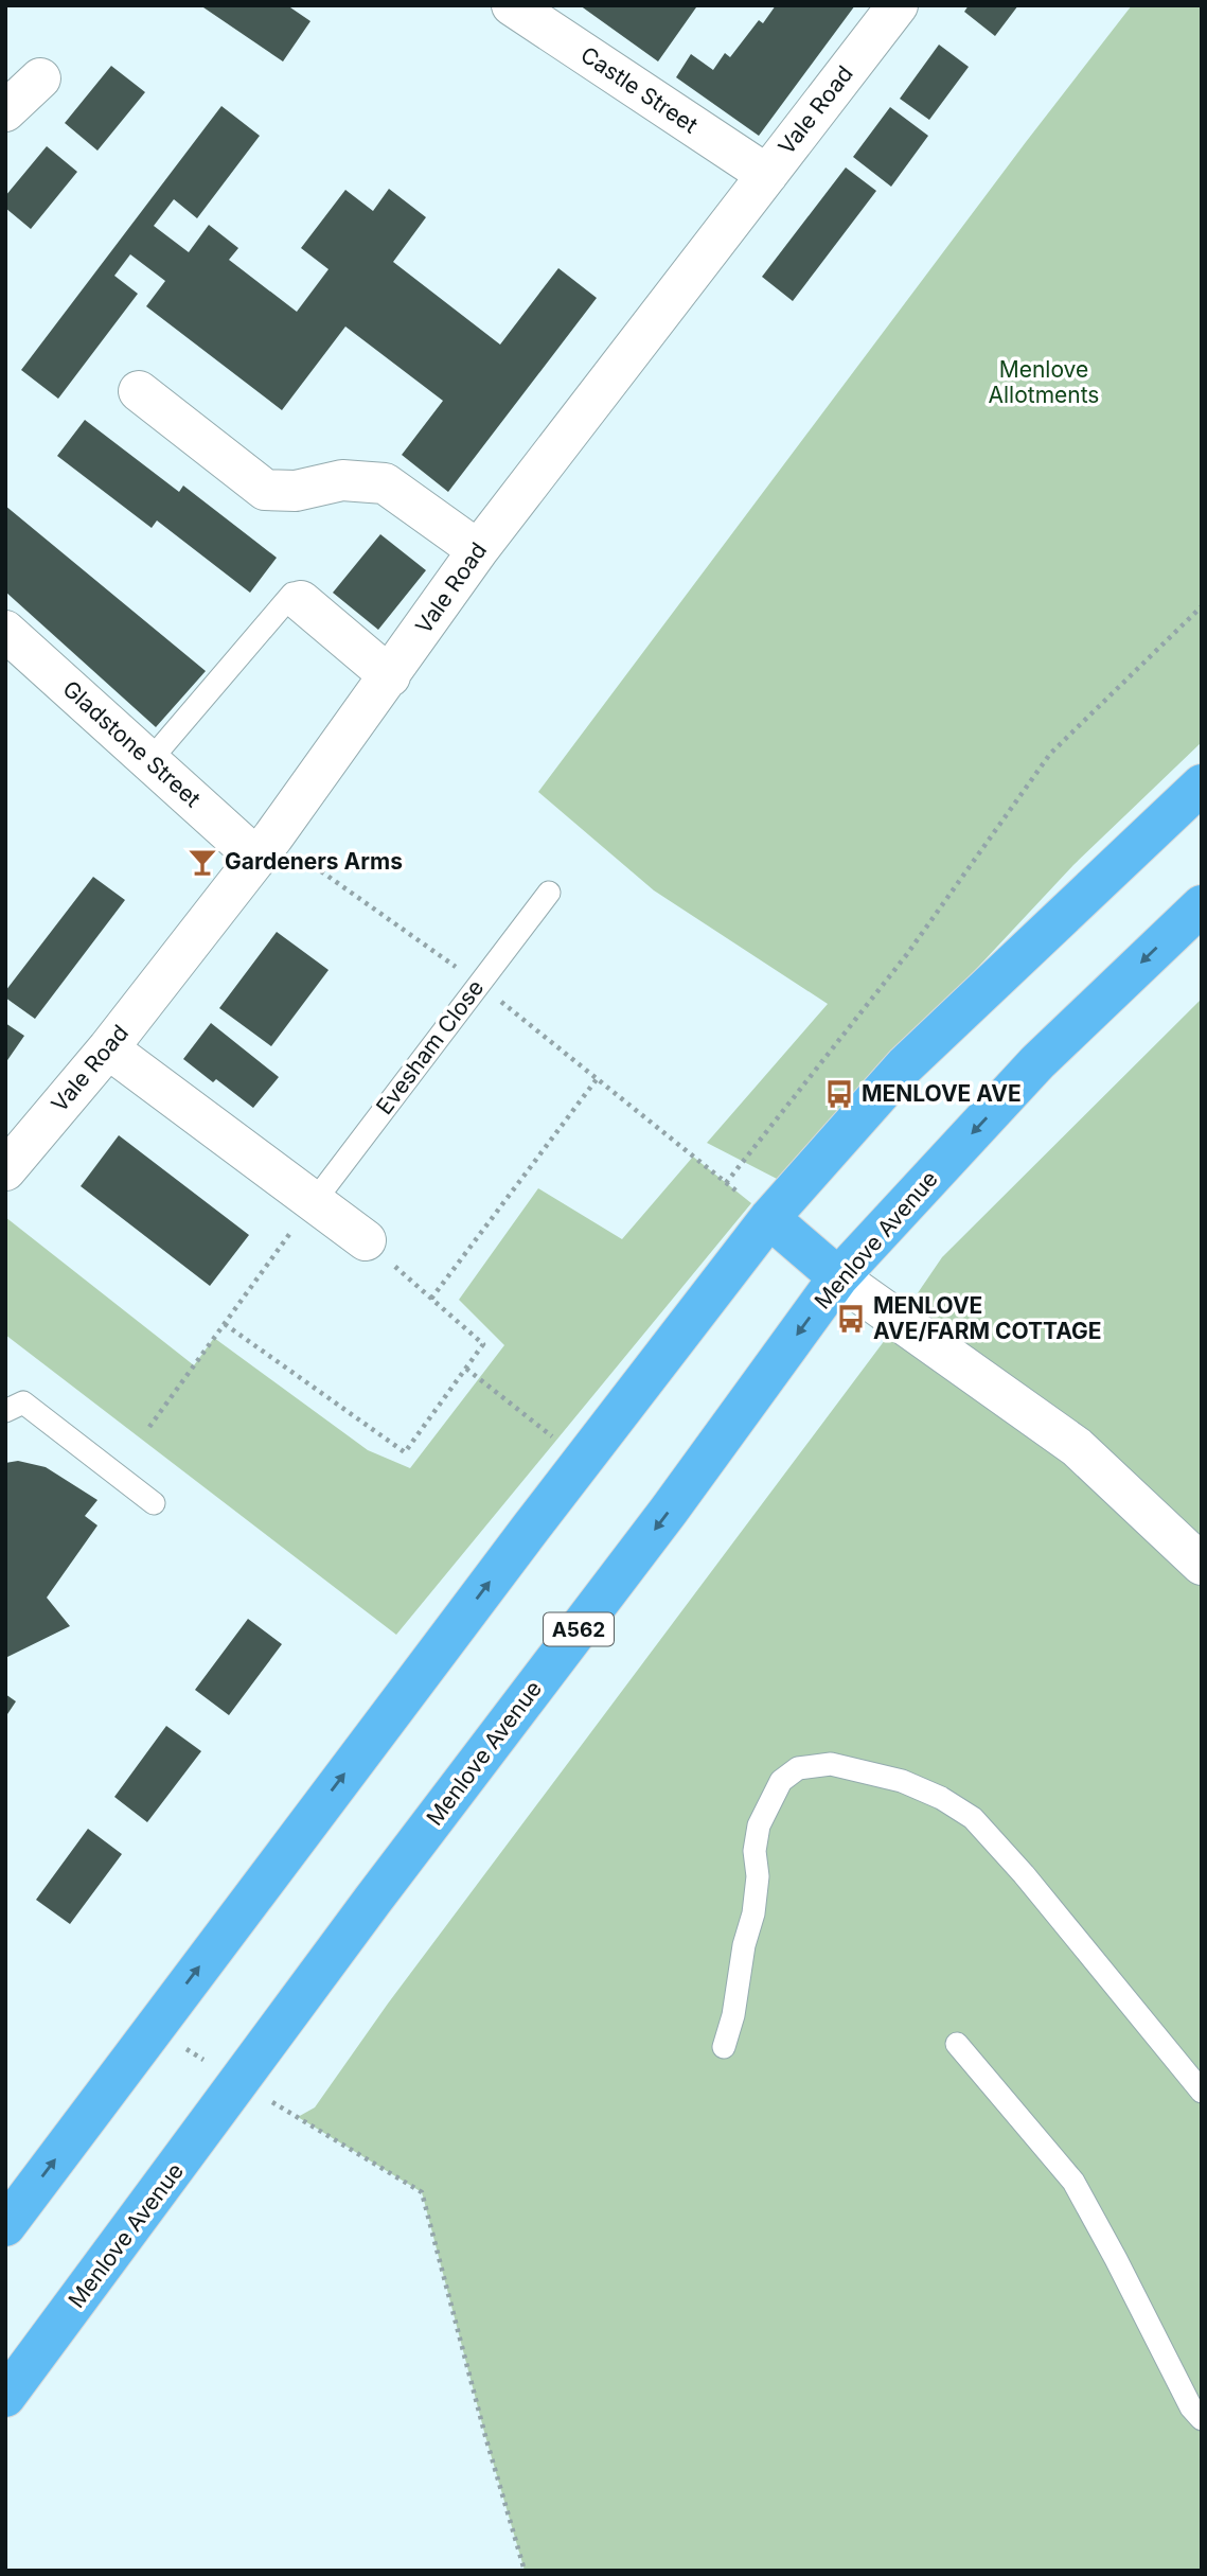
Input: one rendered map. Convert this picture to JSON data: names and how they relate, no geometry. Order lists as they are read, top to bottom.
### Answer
{
  "streets": {
    "highway": ["Menlove Avenue", "A562"],
    "street": ["Castle Street", "Vale Road", "Gladstone Street"],
    "lane": ["Evesham Close"]
  },
  "crossings": [
    ["Castle Street", "Vale Road"],
    ["Vale Road", "Gladstone Street"]
  ],
  "parks": ["Menlove Allotments"],
  "places": {
    "bar": ["Gardeners Arms"],
    "bus stop": ["MENLOVE AVE", "MENLOVE AVE/FARM COTTAGE"]
  }
}
